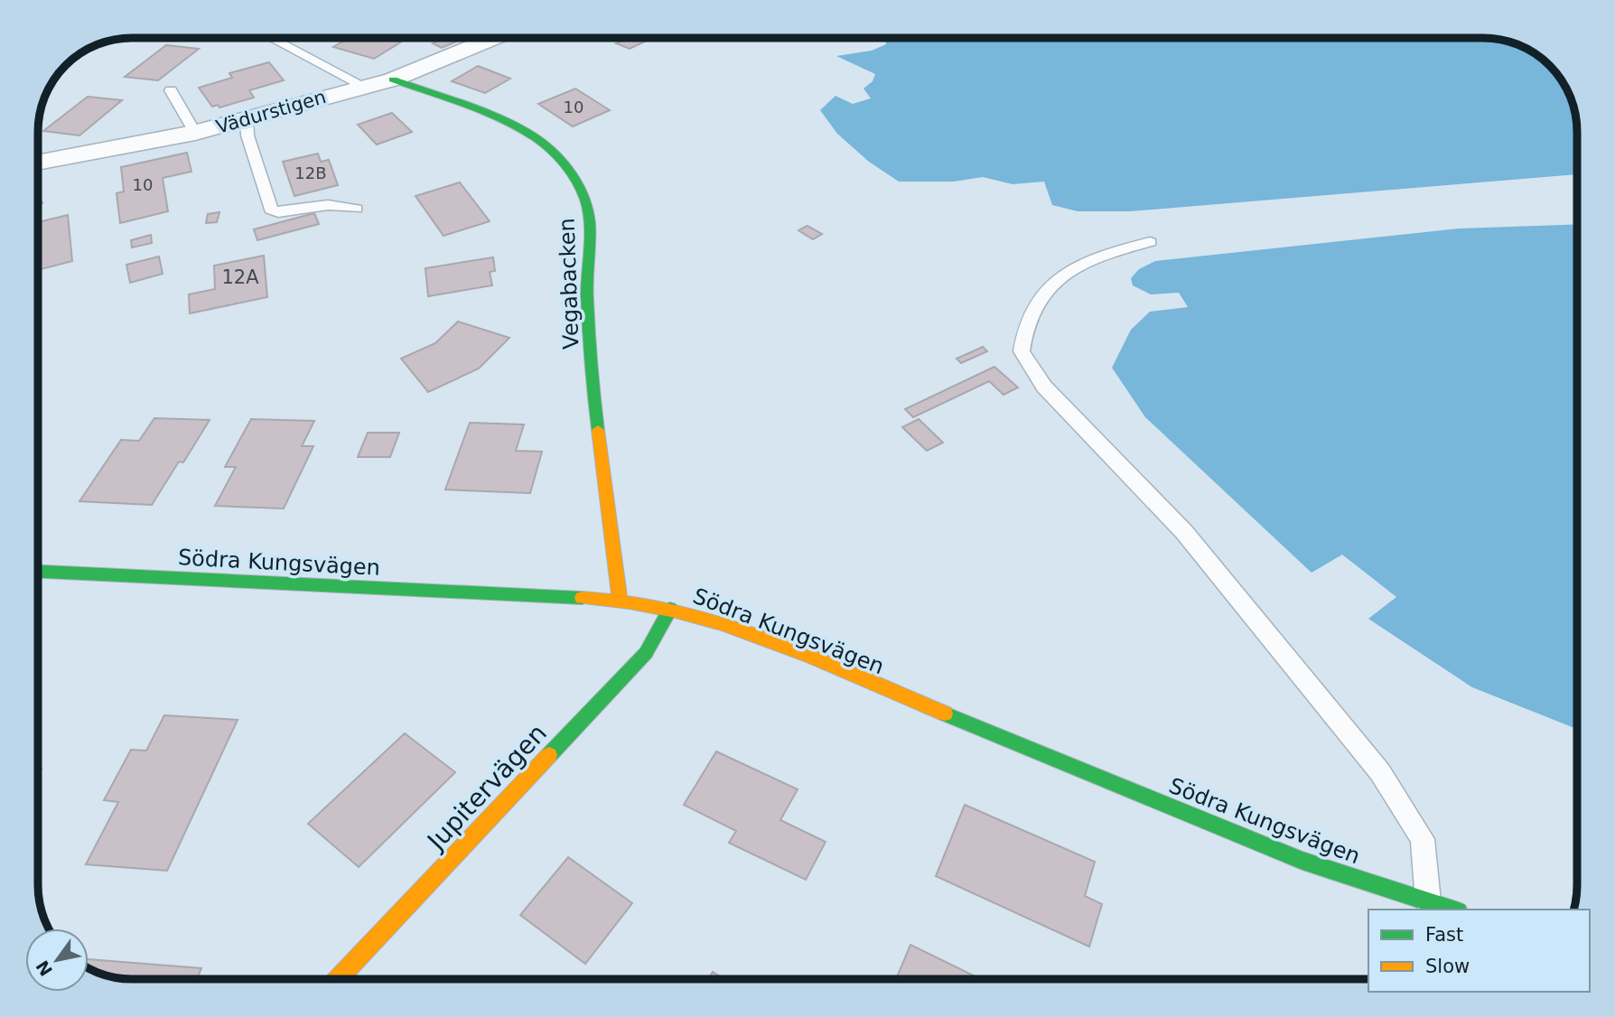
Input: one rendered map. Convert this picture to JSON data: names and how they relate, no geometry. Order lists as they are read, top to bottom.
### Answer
{
  "streets": {
    "street": [
      "Vädurstigen",
      "Vegabacken",
      "Södra Kungsvägen",
      "Jupitervägen"
    ]
  },
  "crossings": [
    ["Vädurstigen", "Vegabacken"],
    ["Vegabacken", "Södra Kungsvägen"],
    ["Södra Kungsvägen", "Jupitervägen"]
  ],
  "house_numbers": [
    "10",
    "12B",
    "10",
    "12A"
  ],
  "legend": ["Fast", "Slow"],
  "north": "bottom left"
}
